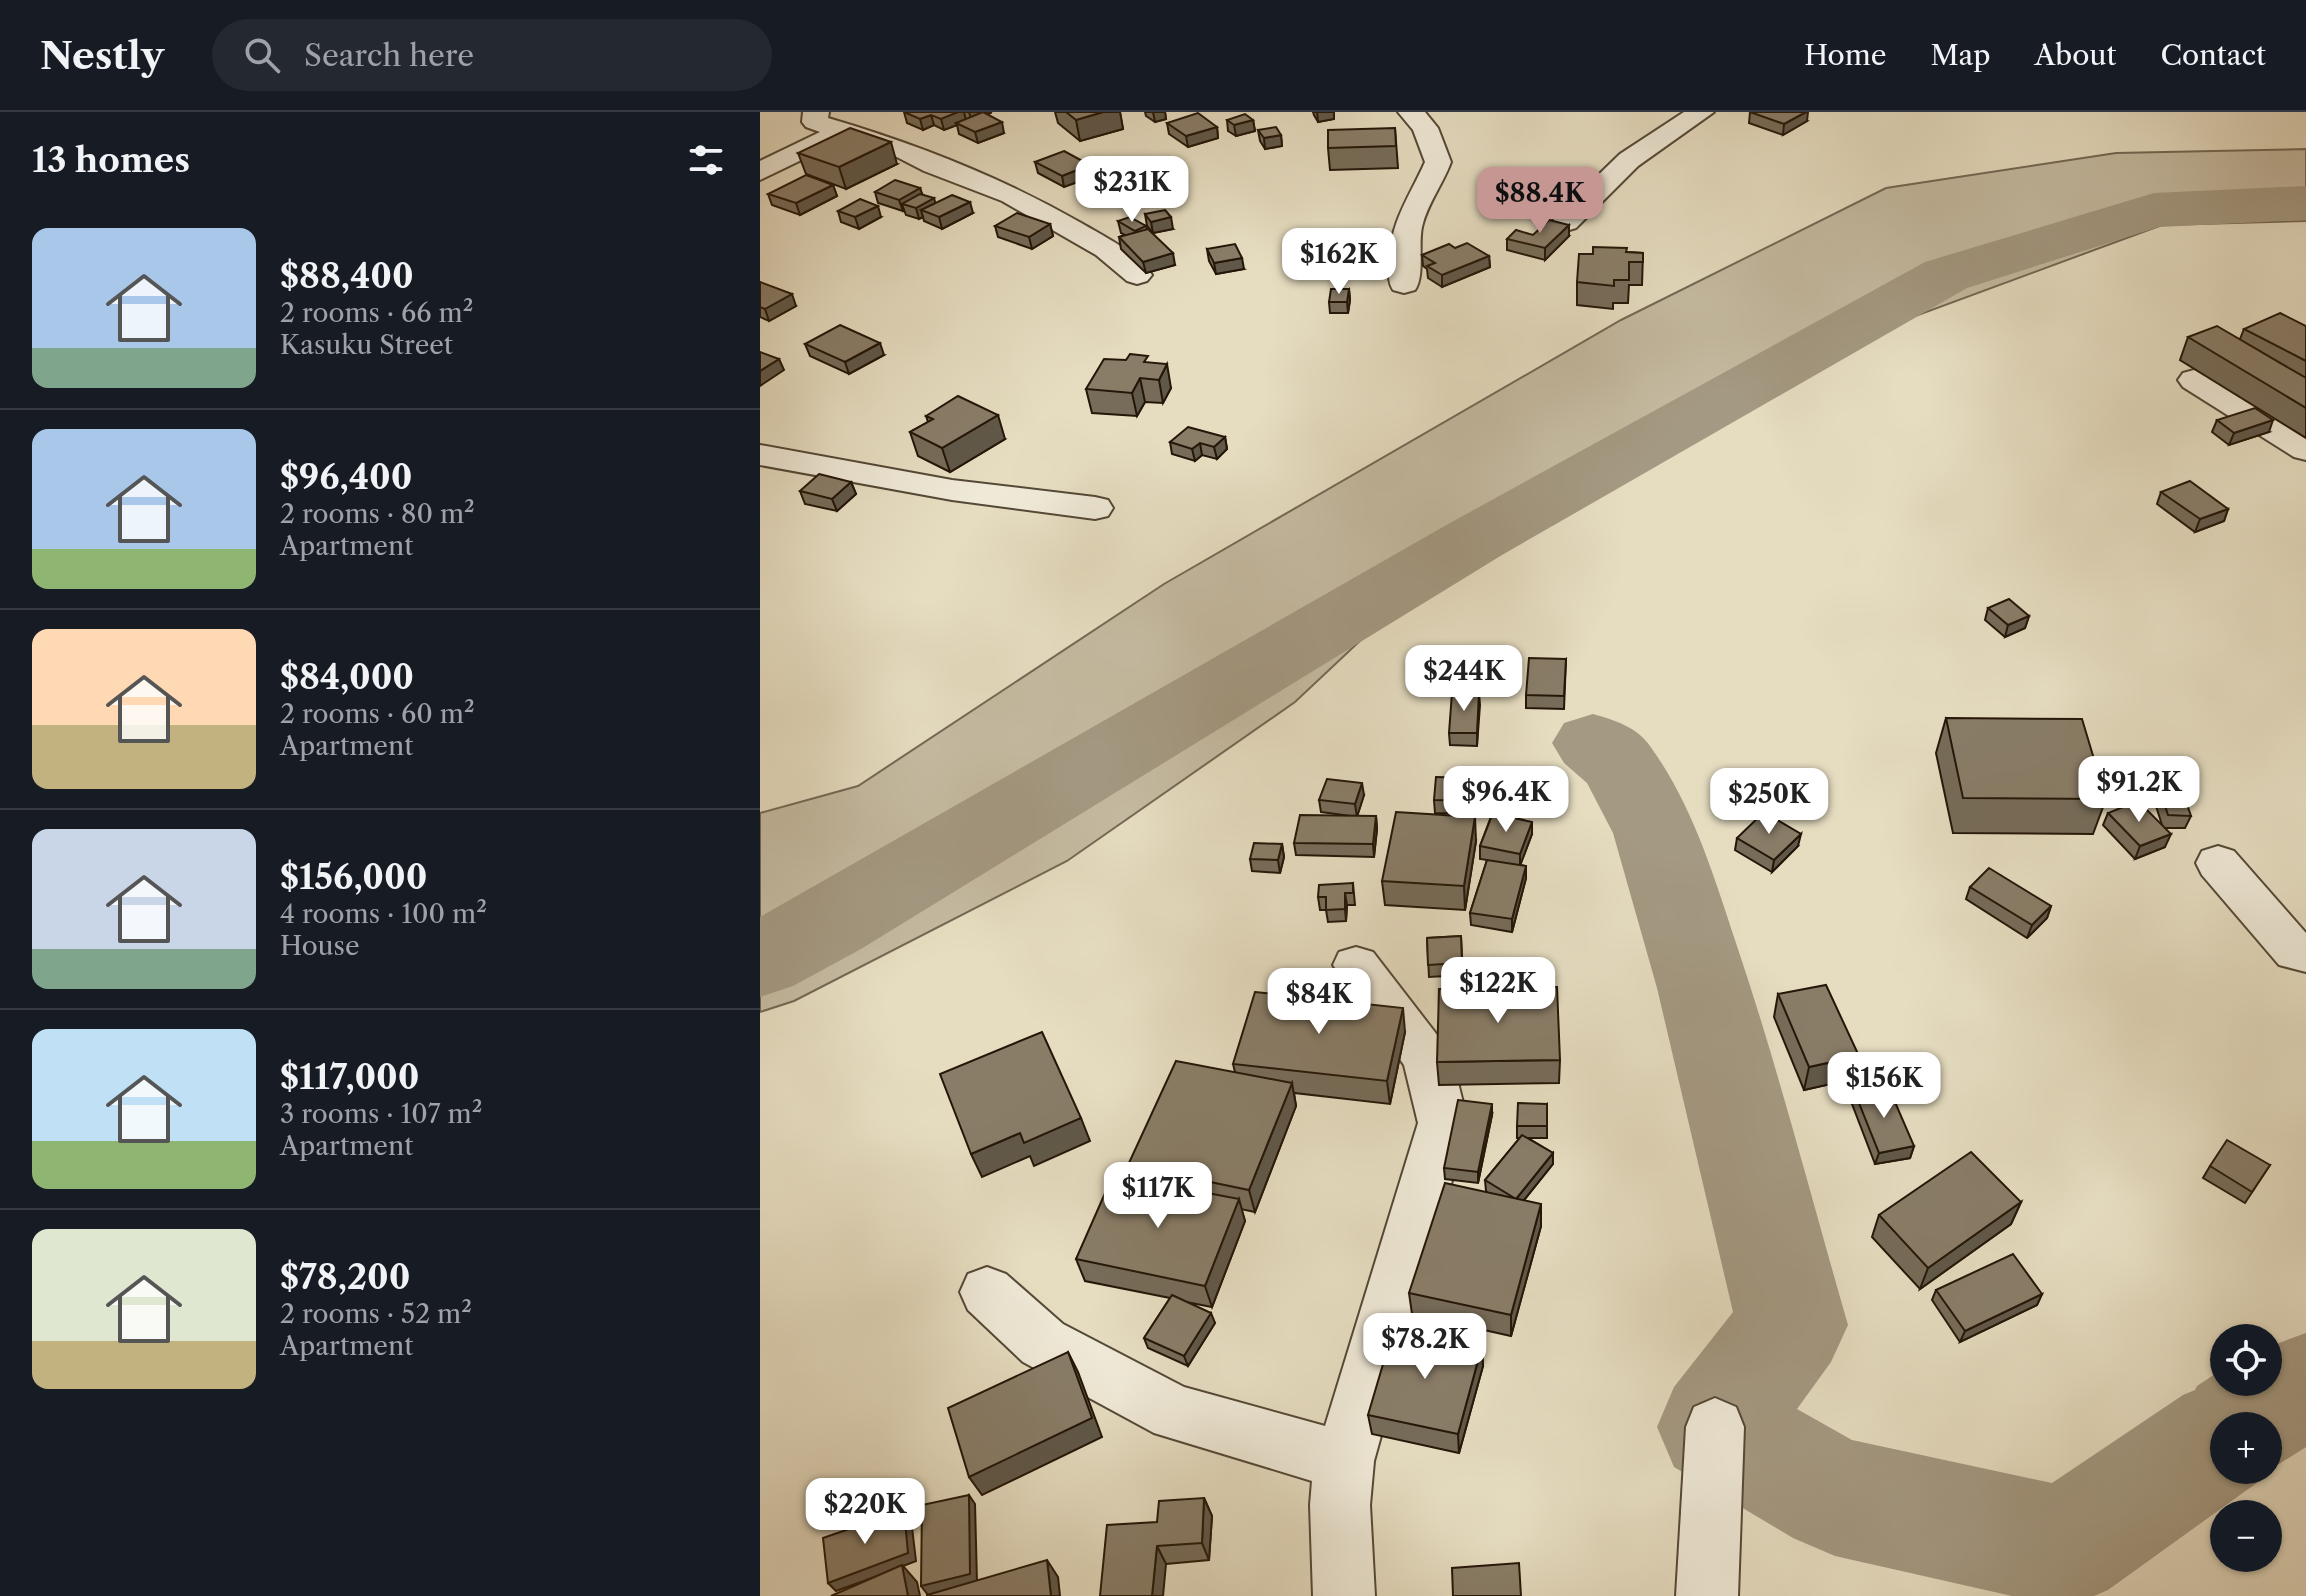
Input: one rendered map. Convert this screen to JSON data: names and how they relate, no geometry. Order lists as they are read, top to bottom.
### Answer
{
  "page": {
    "header": "Nestly",
    "search": "Search here",
    "nav": [
      "Home",
      "Map",
      "About",
      "Contact"
    ],
    "heading": "13 homes",
    "price": [
      "$231K",
      "$88.4K",
      "$162K",
      "$244K",
      "$91.2K",
      "$96.4K",
      "$250K",
      "$122K",
      "$84K",
      "$156K",
      "$117K",
      "$78.2K",
      "$220K"
    ],
    "list": [
      {
        "name": "$88,400",
        "note": "2 rooms · 66 m² · Kasuku Street"
      },
      {
        "name": "$96,400",
        "note": "2 rooms · 80 m² · Apartment"
      },
      {
        "name": "$84,000",
        "note": "2 rooms · 60 m² · Apartment"
      },
      {
        "name": "$156,000",
        "note": "4 rooms · 100 m² · House"
      },
      {
        "name": "$117,000",
        "note": "3 rooms · 107 m² · Apartment"
      },
      {
        "name": "$78,200",
        "note": "2 rooms · 52 m² · Apartment"
      }
    ],
    "map_buttons": ["+", "−"]
  }
}
